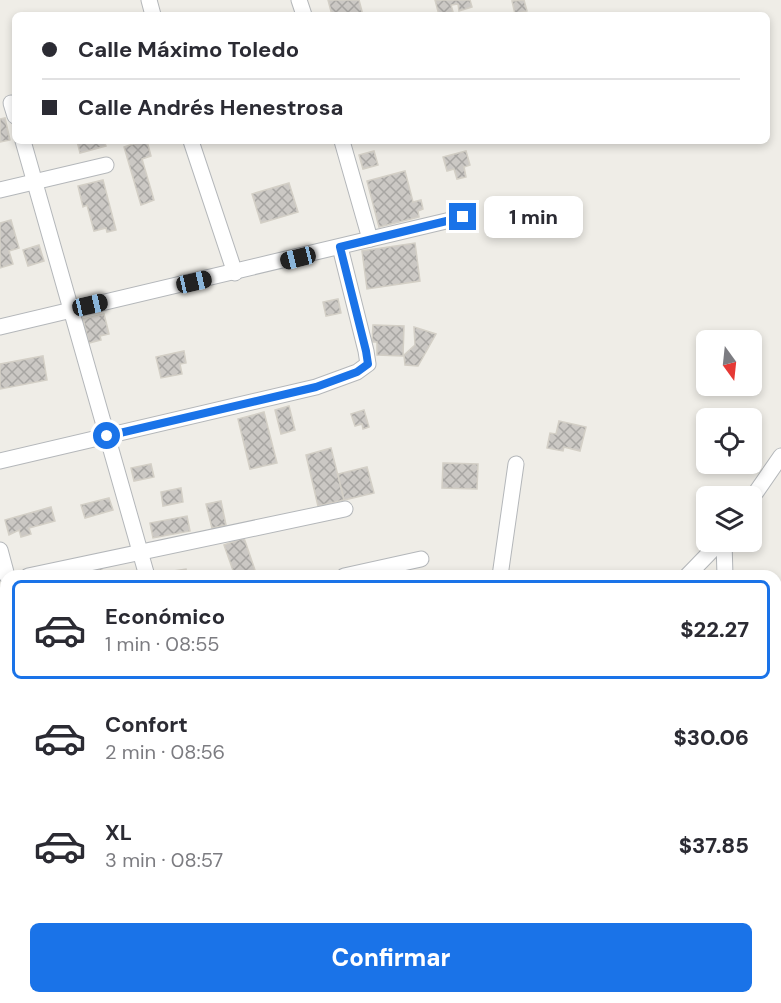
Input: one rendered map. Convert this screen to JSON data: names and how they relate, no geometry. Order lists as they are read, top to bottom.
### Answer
{
  "north": "bottom",
  "page": {
    "banner": ["Calle Máximo Toledo", "Calle Andrés Henestrosa"],
    "bubble": "1 min",
    "list": [
      {
        "name": "Económico",
        "note": "1 min · 08:55",
        "value": "$22.27"
      },
      {
        "name": "Confort",
        "note": "2 min · 08:56",
        "value": "$30.06"
      },
      {
        "name": "XL",
        "note": "3 min · 08:57",
        "value": "$37.85"
      }
    ],
    "buttons": "Confirmar"
  }
}
